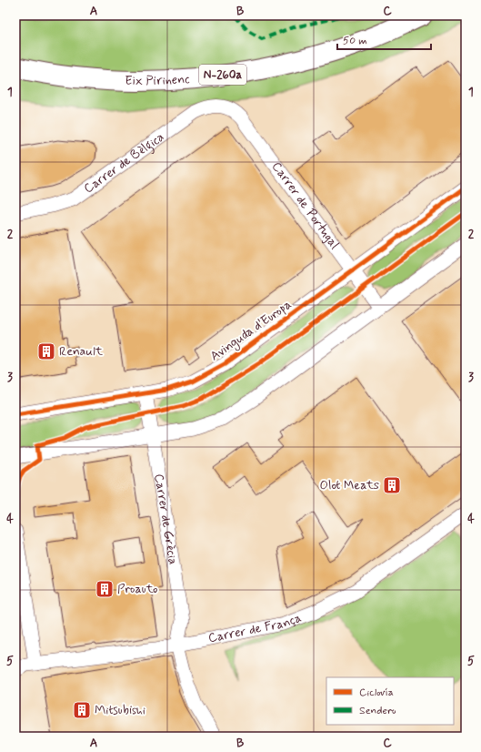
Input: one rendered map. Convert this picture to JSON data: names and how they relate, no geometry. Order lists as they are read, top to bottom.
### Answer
{
  "streets": {
    "main road": ["N-260a", "Eix Pirinenc"],
    "street": [
      "Carrer de Bèlgica",
      "Carrer de Portugal",
      "Avinguda d'Europa",
      "Carrer de Grècia",
      "Carrer de França"
    ]
  },
  "crossings": [
    ["Carrer de Bèlgica", "Carrer de Portugal"],
    ["Carrer de Portugal", "Avinguda d'Europa"],
    ["Avinguda d'Europa", "Carrer de Grècia"],
    ["Carrer de Grècia", "Carrer de França"]
  ],
  "places": {
    "building": [
      "Renault",
      "Olot Meats",
      "Proauto",
      "Mitsubishi"
    ]
  },
  "legend": ["Ciclovía", "Sendero"],
  "scale_bar": "50 m",
  "grid": {
    "columns": ["A", "B", "C"],
    "rows": [
      "1",
      "2",
      "3",
      "4",
      "5"
    ]
  }
}
